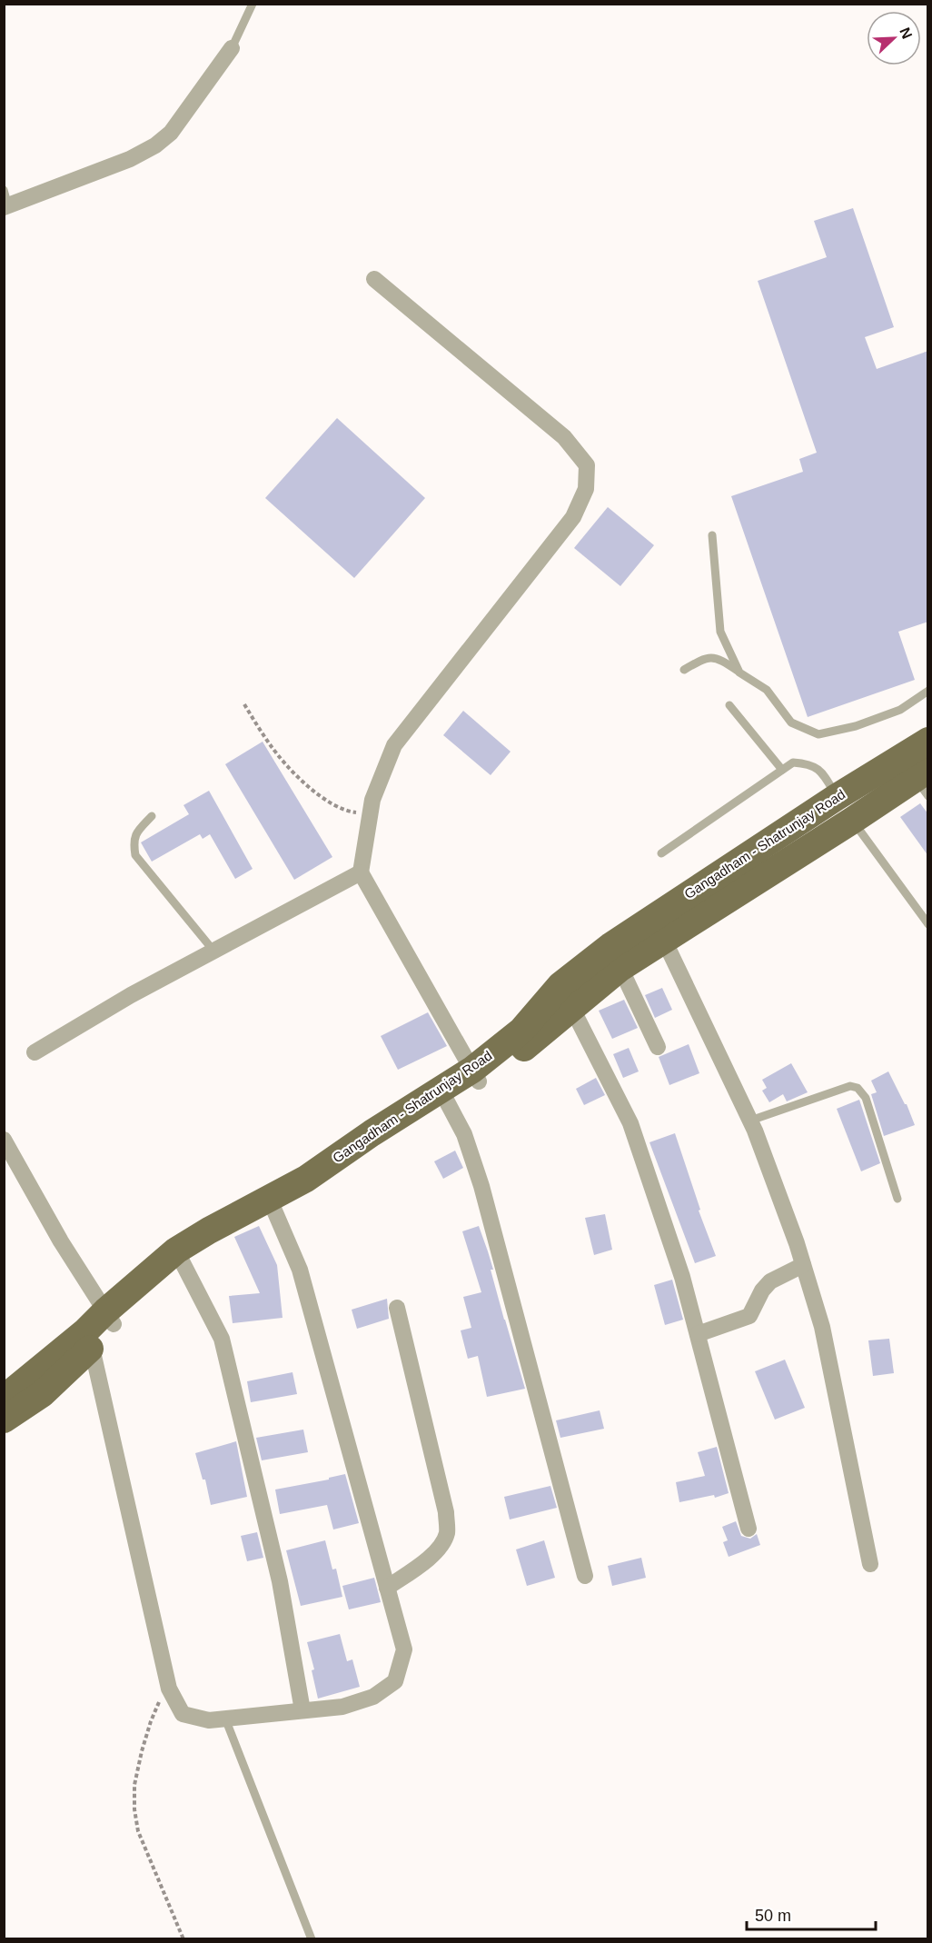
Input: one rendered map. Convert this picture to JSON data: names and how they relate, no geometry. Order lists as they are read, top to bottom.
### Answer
{
  "streets": {
    "main road": ["Gangadham - Shatrunjay Road"]
  },
  "scale_bar": "50 m",
  "north": "top right"
}
